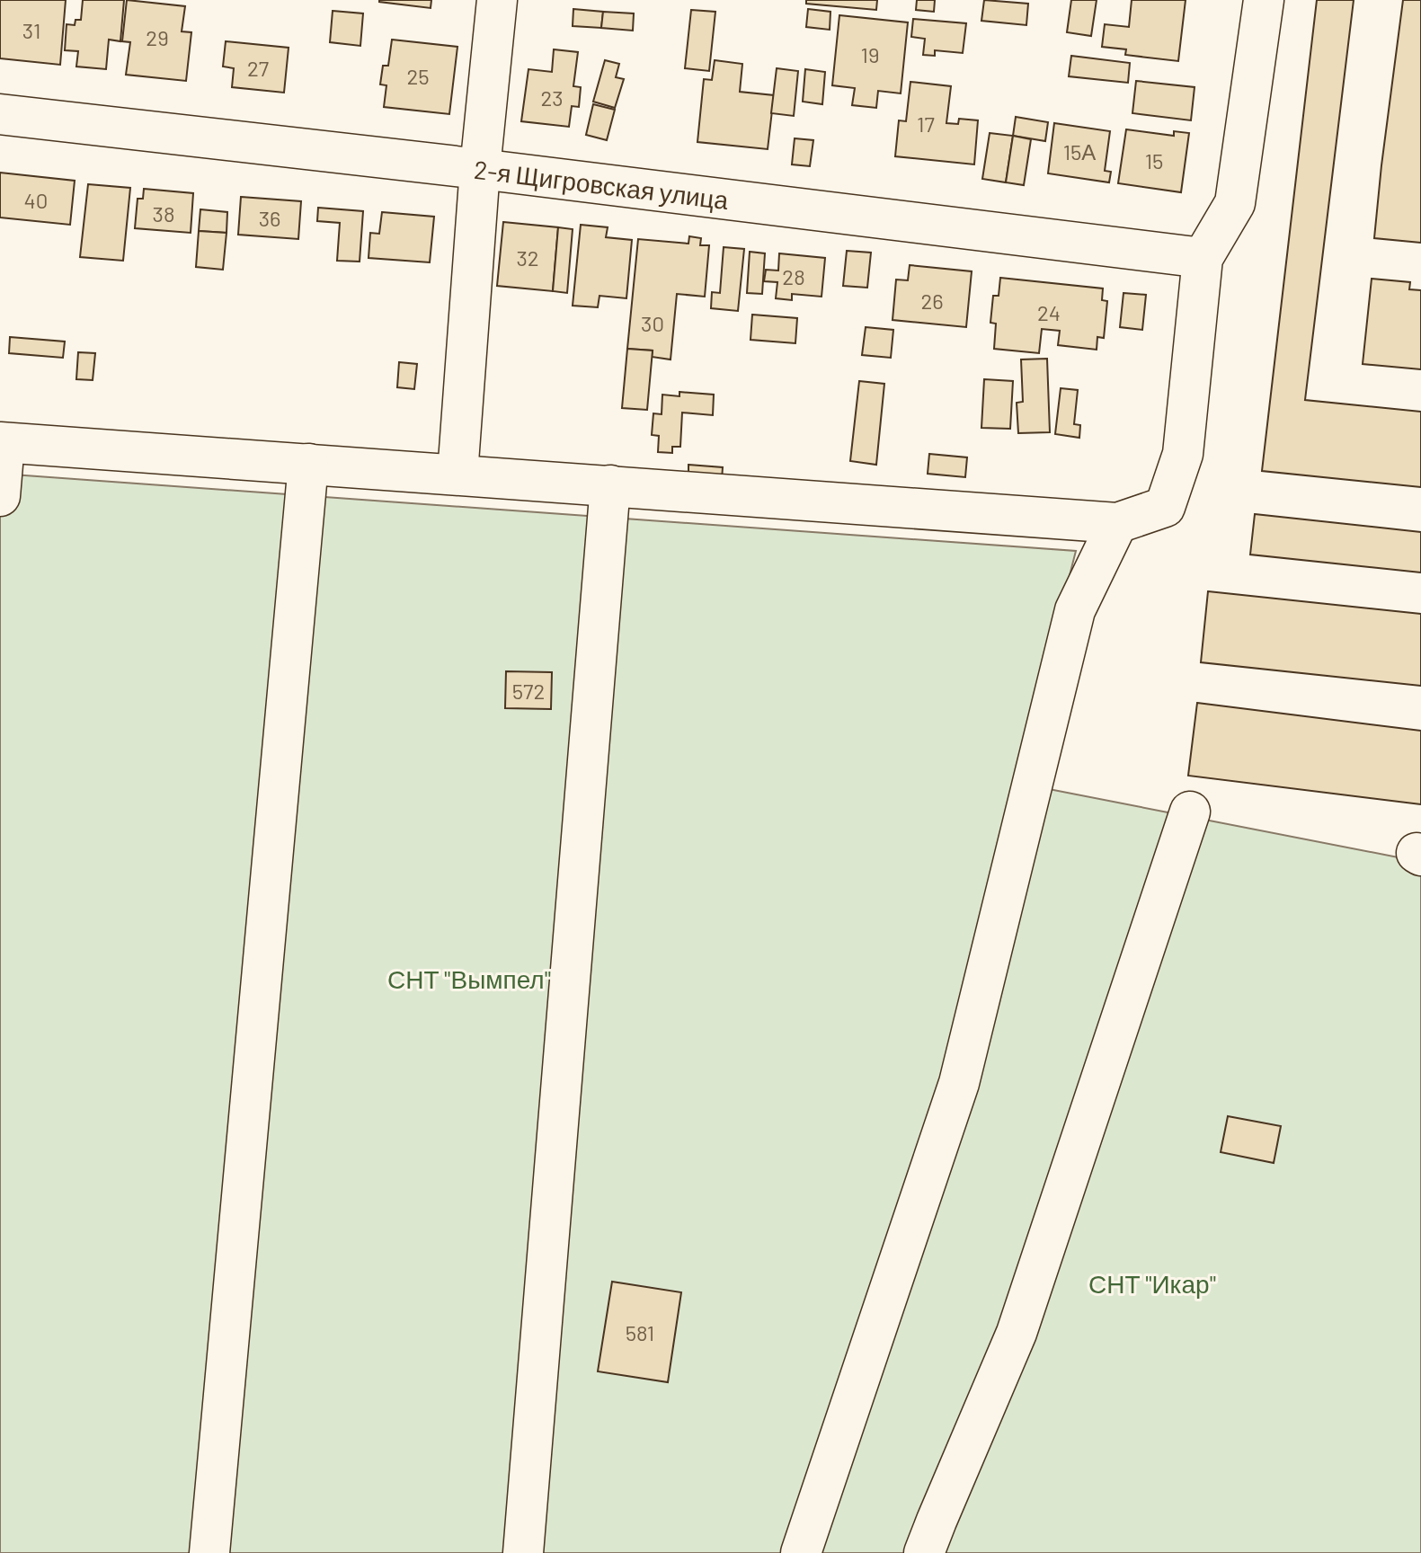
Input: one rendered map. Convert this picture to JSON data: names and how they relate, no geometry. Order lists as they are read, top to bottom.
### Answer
{
  "streets": {
    "street": ["2-я Щигровская улица"]
  },
  "parks": ["СНТ \"Вымпел\"", "СНТ \"Икар\""],
  "house_numbers": [
    "31",
    "29",
    "19",
    "27",
    "25",
    "23",
    "17",
    "15А",
    "15",
    "40",
    "38",
    "36",
    "32",
    "28",
    "26",
    "24",
    "30",
    "572",
    "581"
  ]
}
